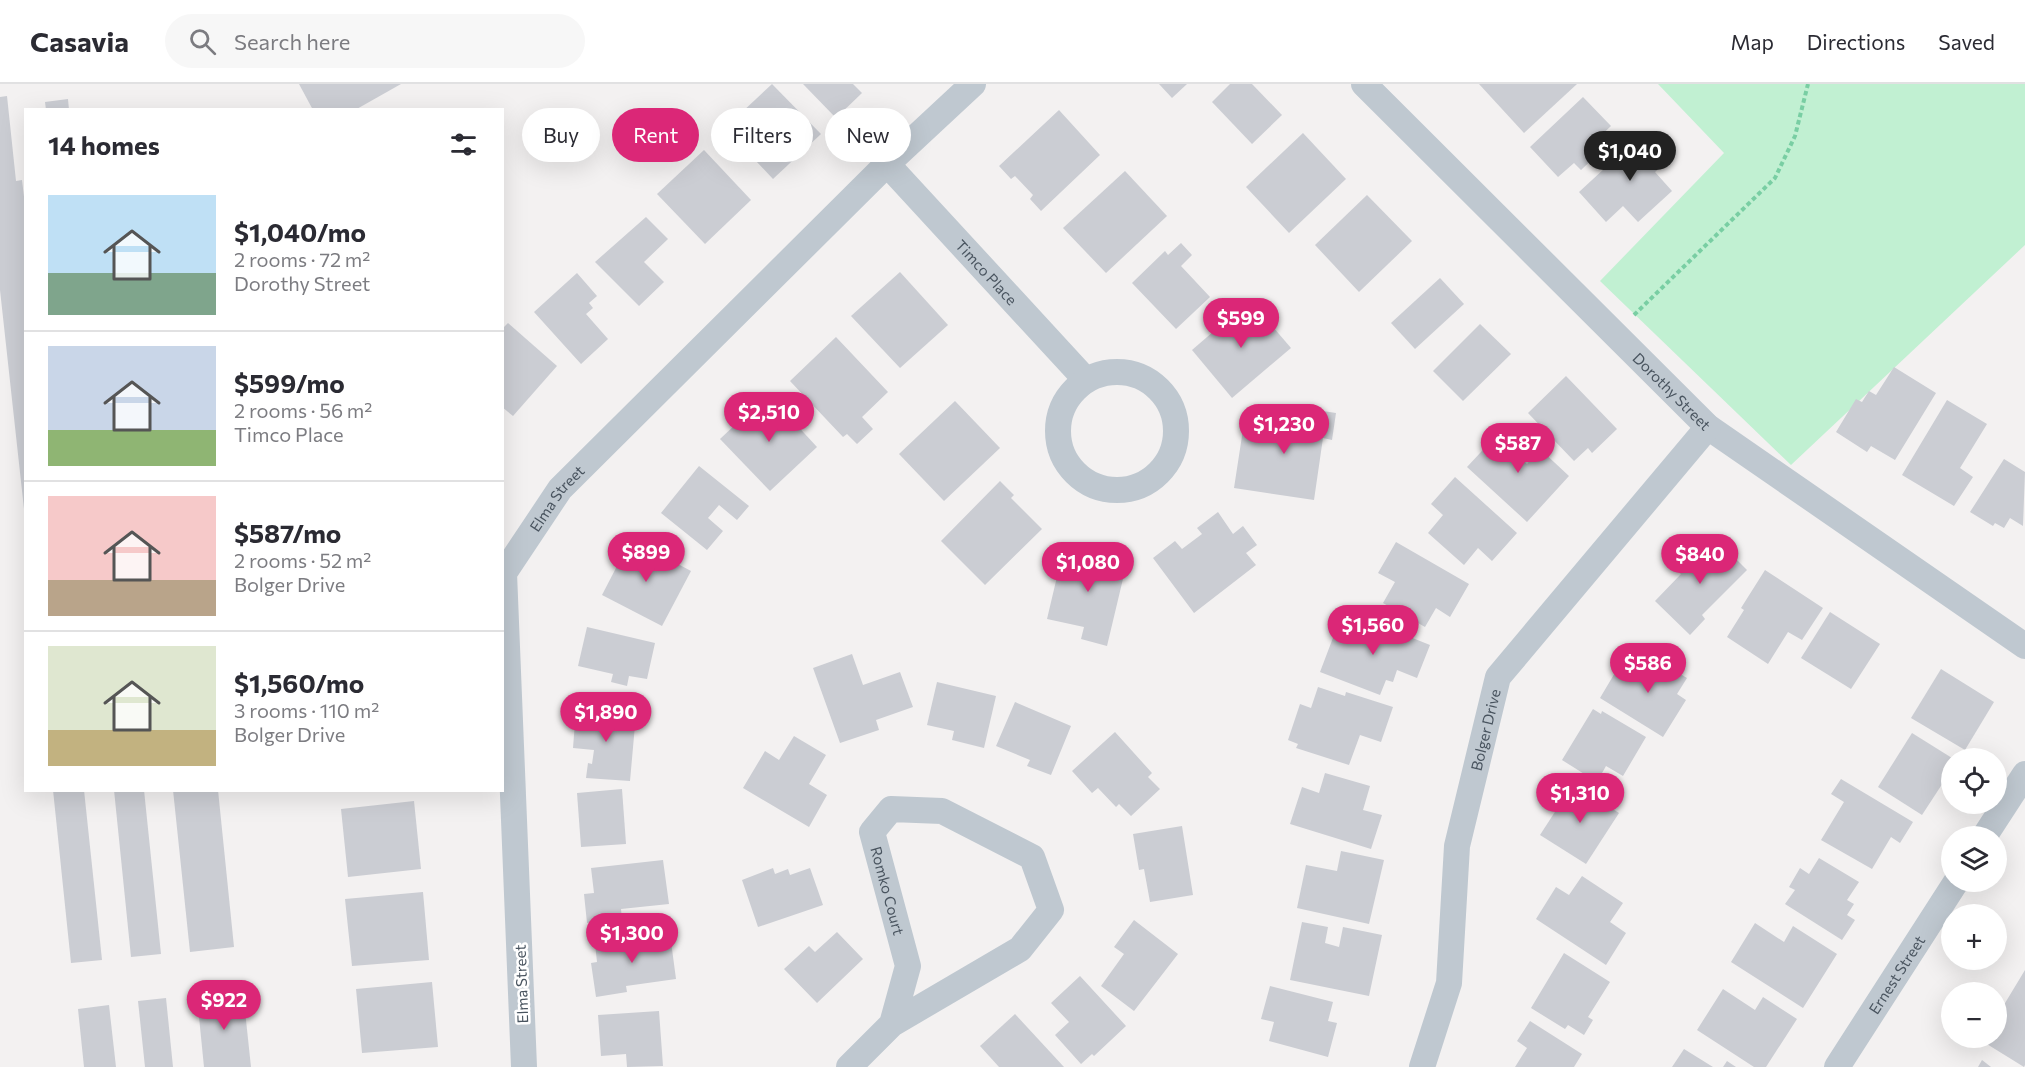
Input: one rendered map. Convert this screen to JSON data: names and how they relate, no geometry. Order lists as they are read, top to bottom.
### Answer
{
  "streets": {
    "street": [
      "Timco Place",
      "Dorothy Street",
      "Elma Street",
      "Bolger Drive",
      "Romko Court",
      "Ernest Street"
    ]
  },
  "crossings": [
    ["Timco Place", "Elma Street"],
    ["Dorothy Street", "Bolger Drive"]
  ],
  "page": {
    "header": "Casavia",
    "search": "Search here",
    "nav": ["Map", "Directions", "Saved"],
    "chip": [
      "Buy",
      "Rent",
      "Filters",
      "New"
    ],
    "heading": "14 homes",
    "price": [
      "$1,040",
      "$599",
      "$2,510",
      "$1,230",
      "$587",
      "$899",
      "$840",
      "$1,080",
      "$1,560",
      "$586",
      "$1,890",
      "$1,310",
      "$1,300",
      "$922"
    ],
    "list": [
      {
        "name": "$1,040/mo",
        "note": "2 rooms · 72 m² · Dorothy Street"
      },
      {
        "name": "$599/mo",
        "note": "2 rooms · 56 m² · Timco Place"
      },
      {
        "name": "$587/mo",
        "note": "2 rooms · 52 m² · Bolger Drive"
      },
      {
        "name": "$1,560/mo",
        "note": "3 rooms · 110 m² · Bolger Drive"
      }
    ],
    "map_buttons": ["+", "−"]
  }
}
